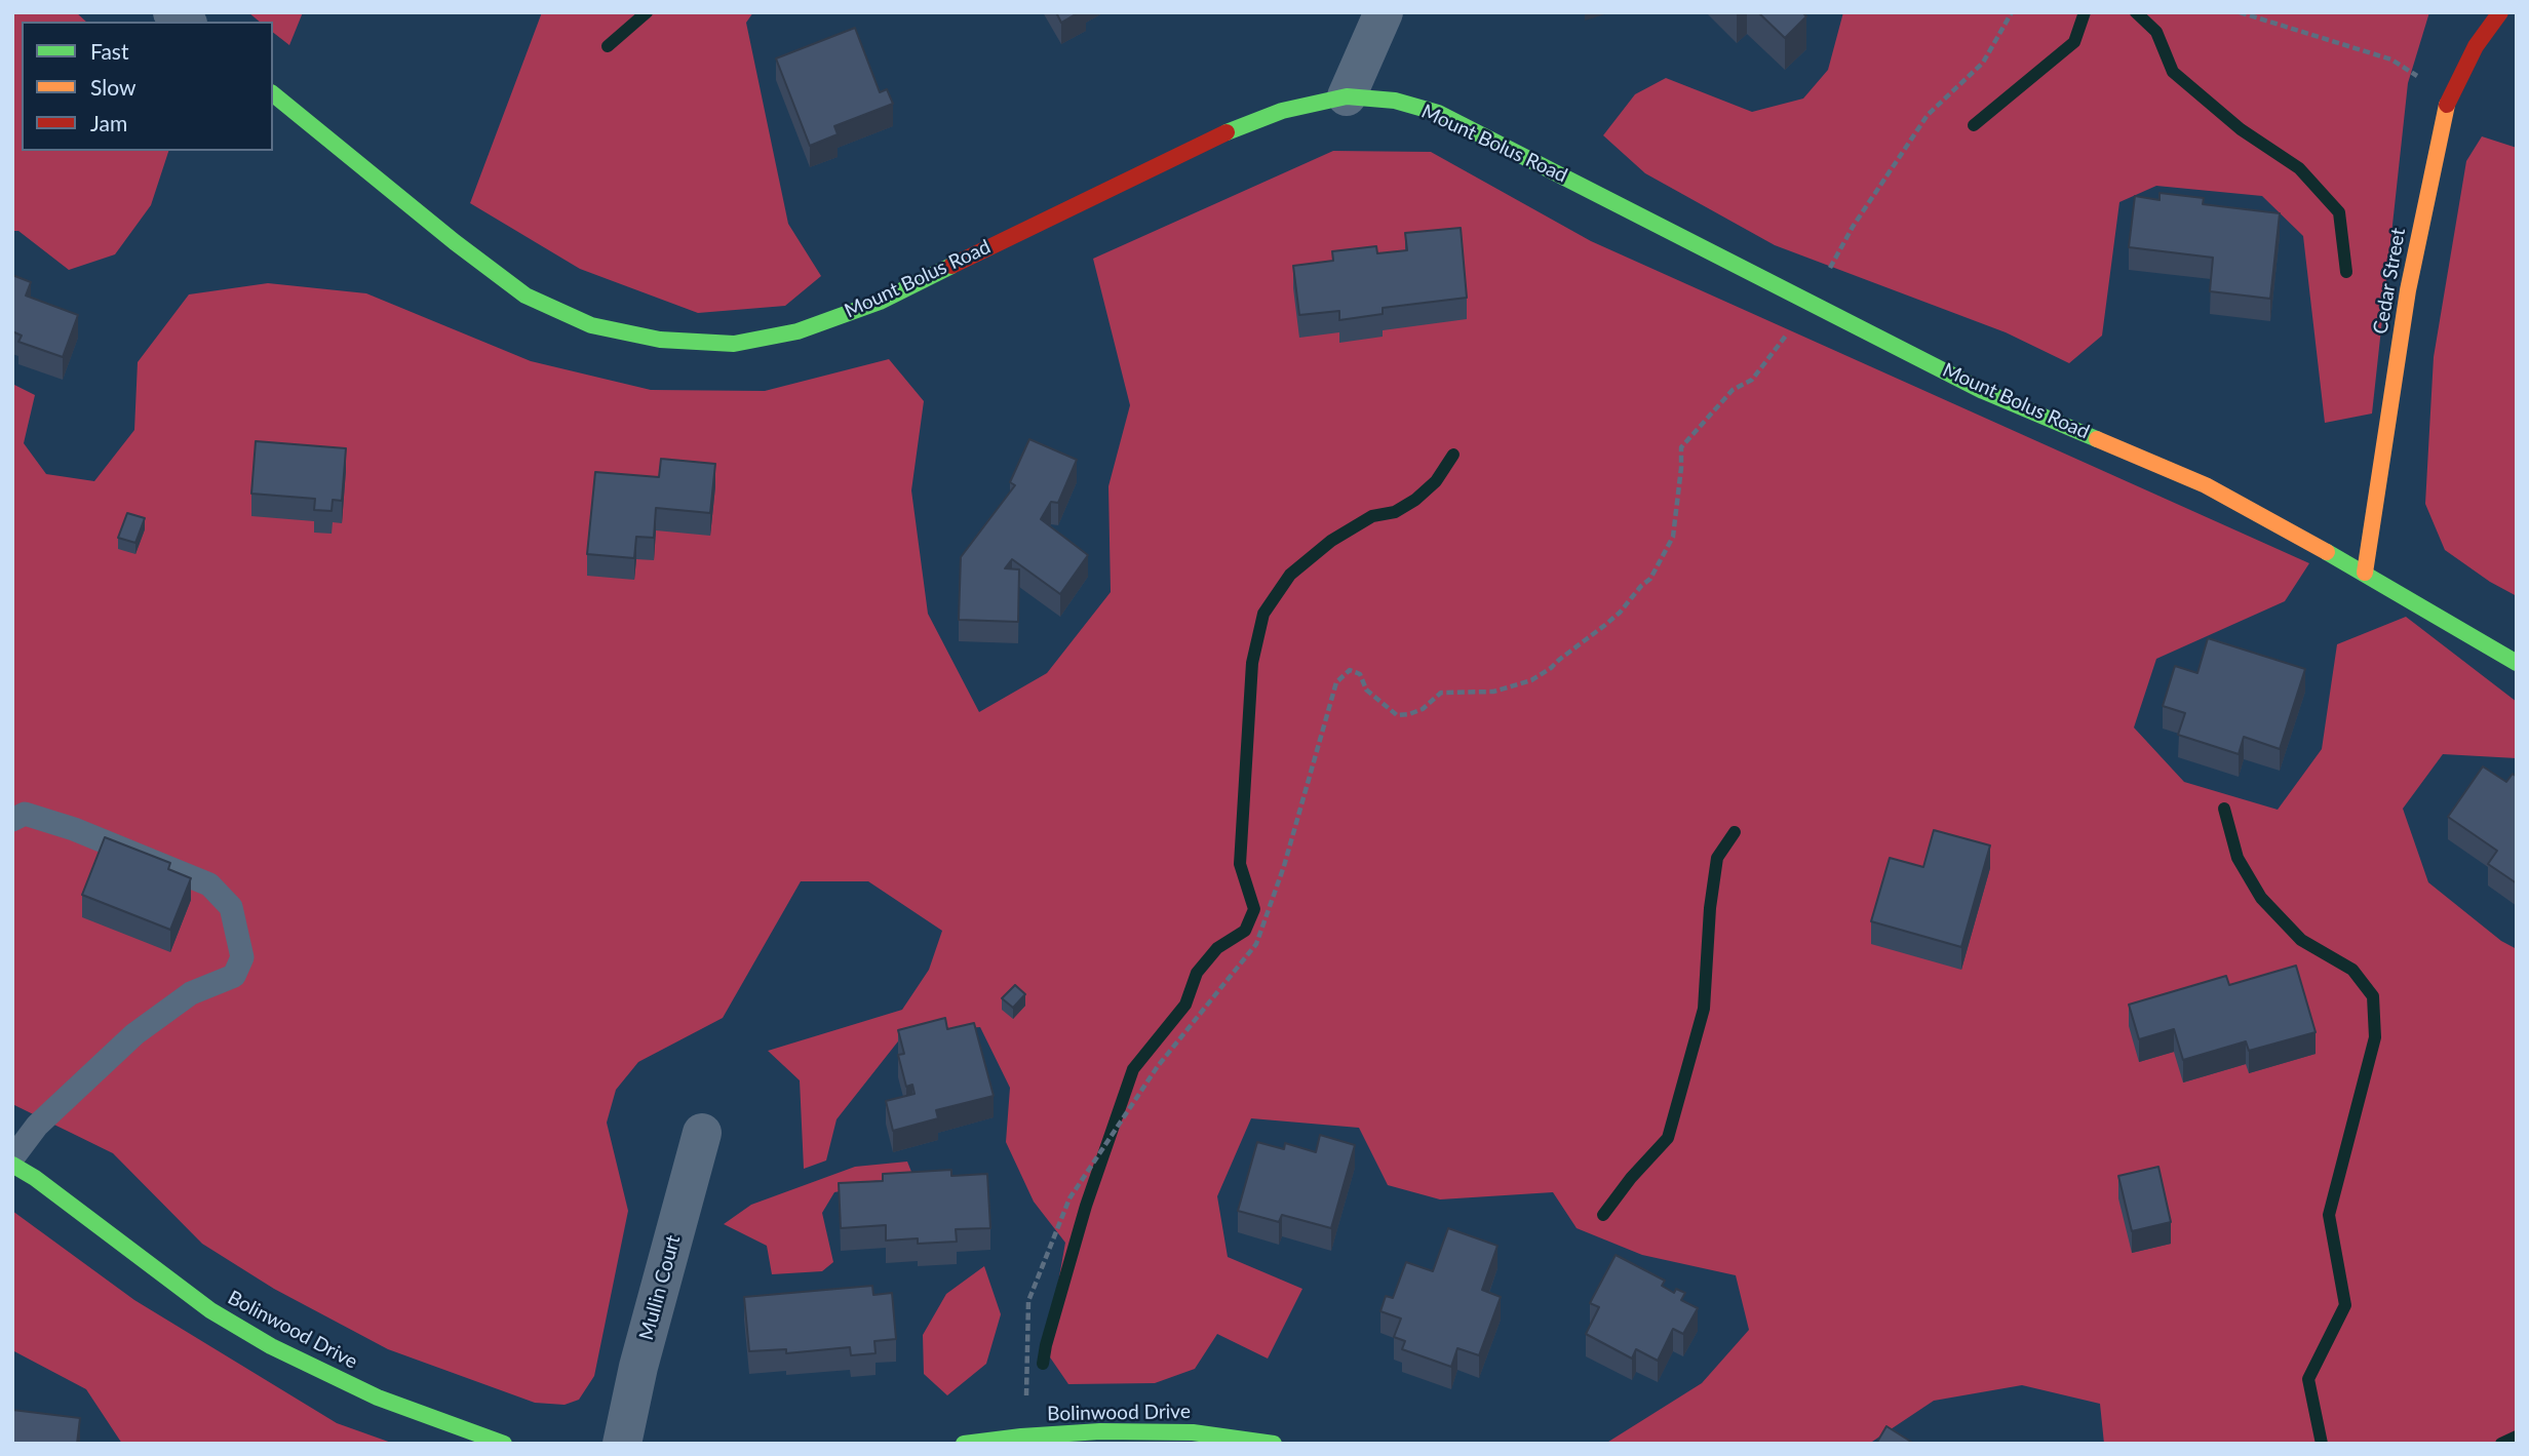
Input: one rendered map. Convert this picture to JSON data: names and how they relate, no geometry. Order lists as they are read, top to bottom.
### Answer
{
  "streets": {
    "street": [
      "Mount Bolus Road",
      "Cedar Street",
      "Mullin Court",
      "Bolinwood Drive"
    ]
  },
  "crossings": [
    ["Mount Bolus Road", "Cedar Street"]
  ],
  "legend": ["Fast", "Slow", "Jam"]
}
